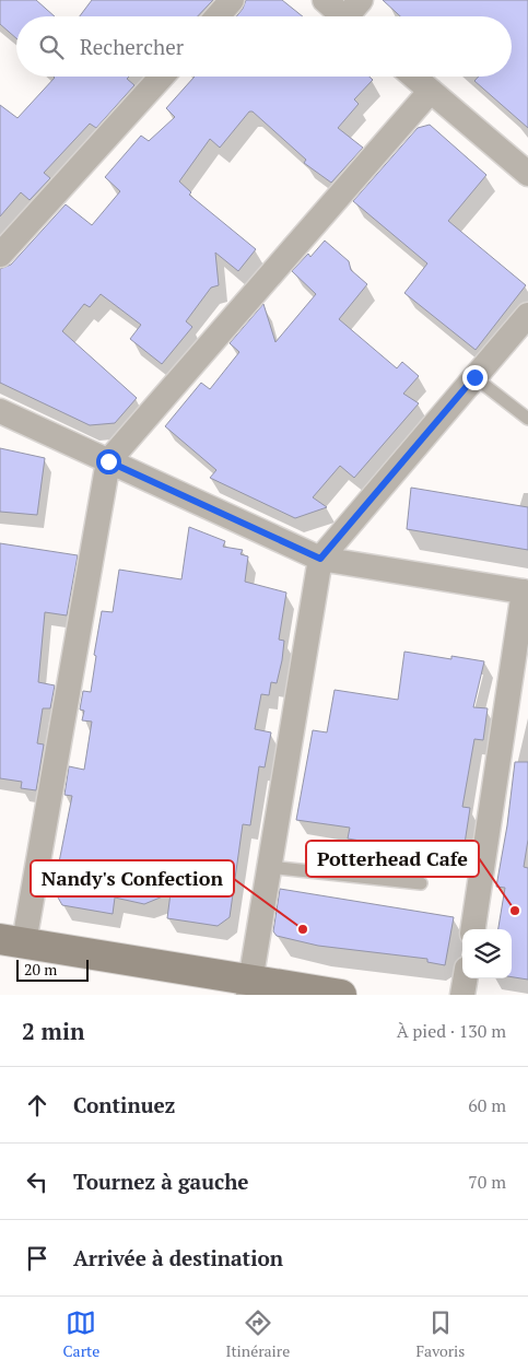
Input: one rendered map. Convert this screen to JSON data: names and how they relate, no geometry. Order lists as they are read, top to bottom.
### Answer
{
  "places": ["Potterhead Cafe", "Nandy's Confection"],
  "scale_bar": "20 m",
  "page": {
    "search": "Rechercher",
    "scale": "20 m",
    "heading": ["2 min", "À pied · 130 m"],
    "list": [
      ["Continuez", "60 m"],
      ["Tournez à gauche", "70 m"],
      "Arrivée à destination"
    ],
    "nav": ["Carte", "Itinéraire", "Favoris"]
  }
}
